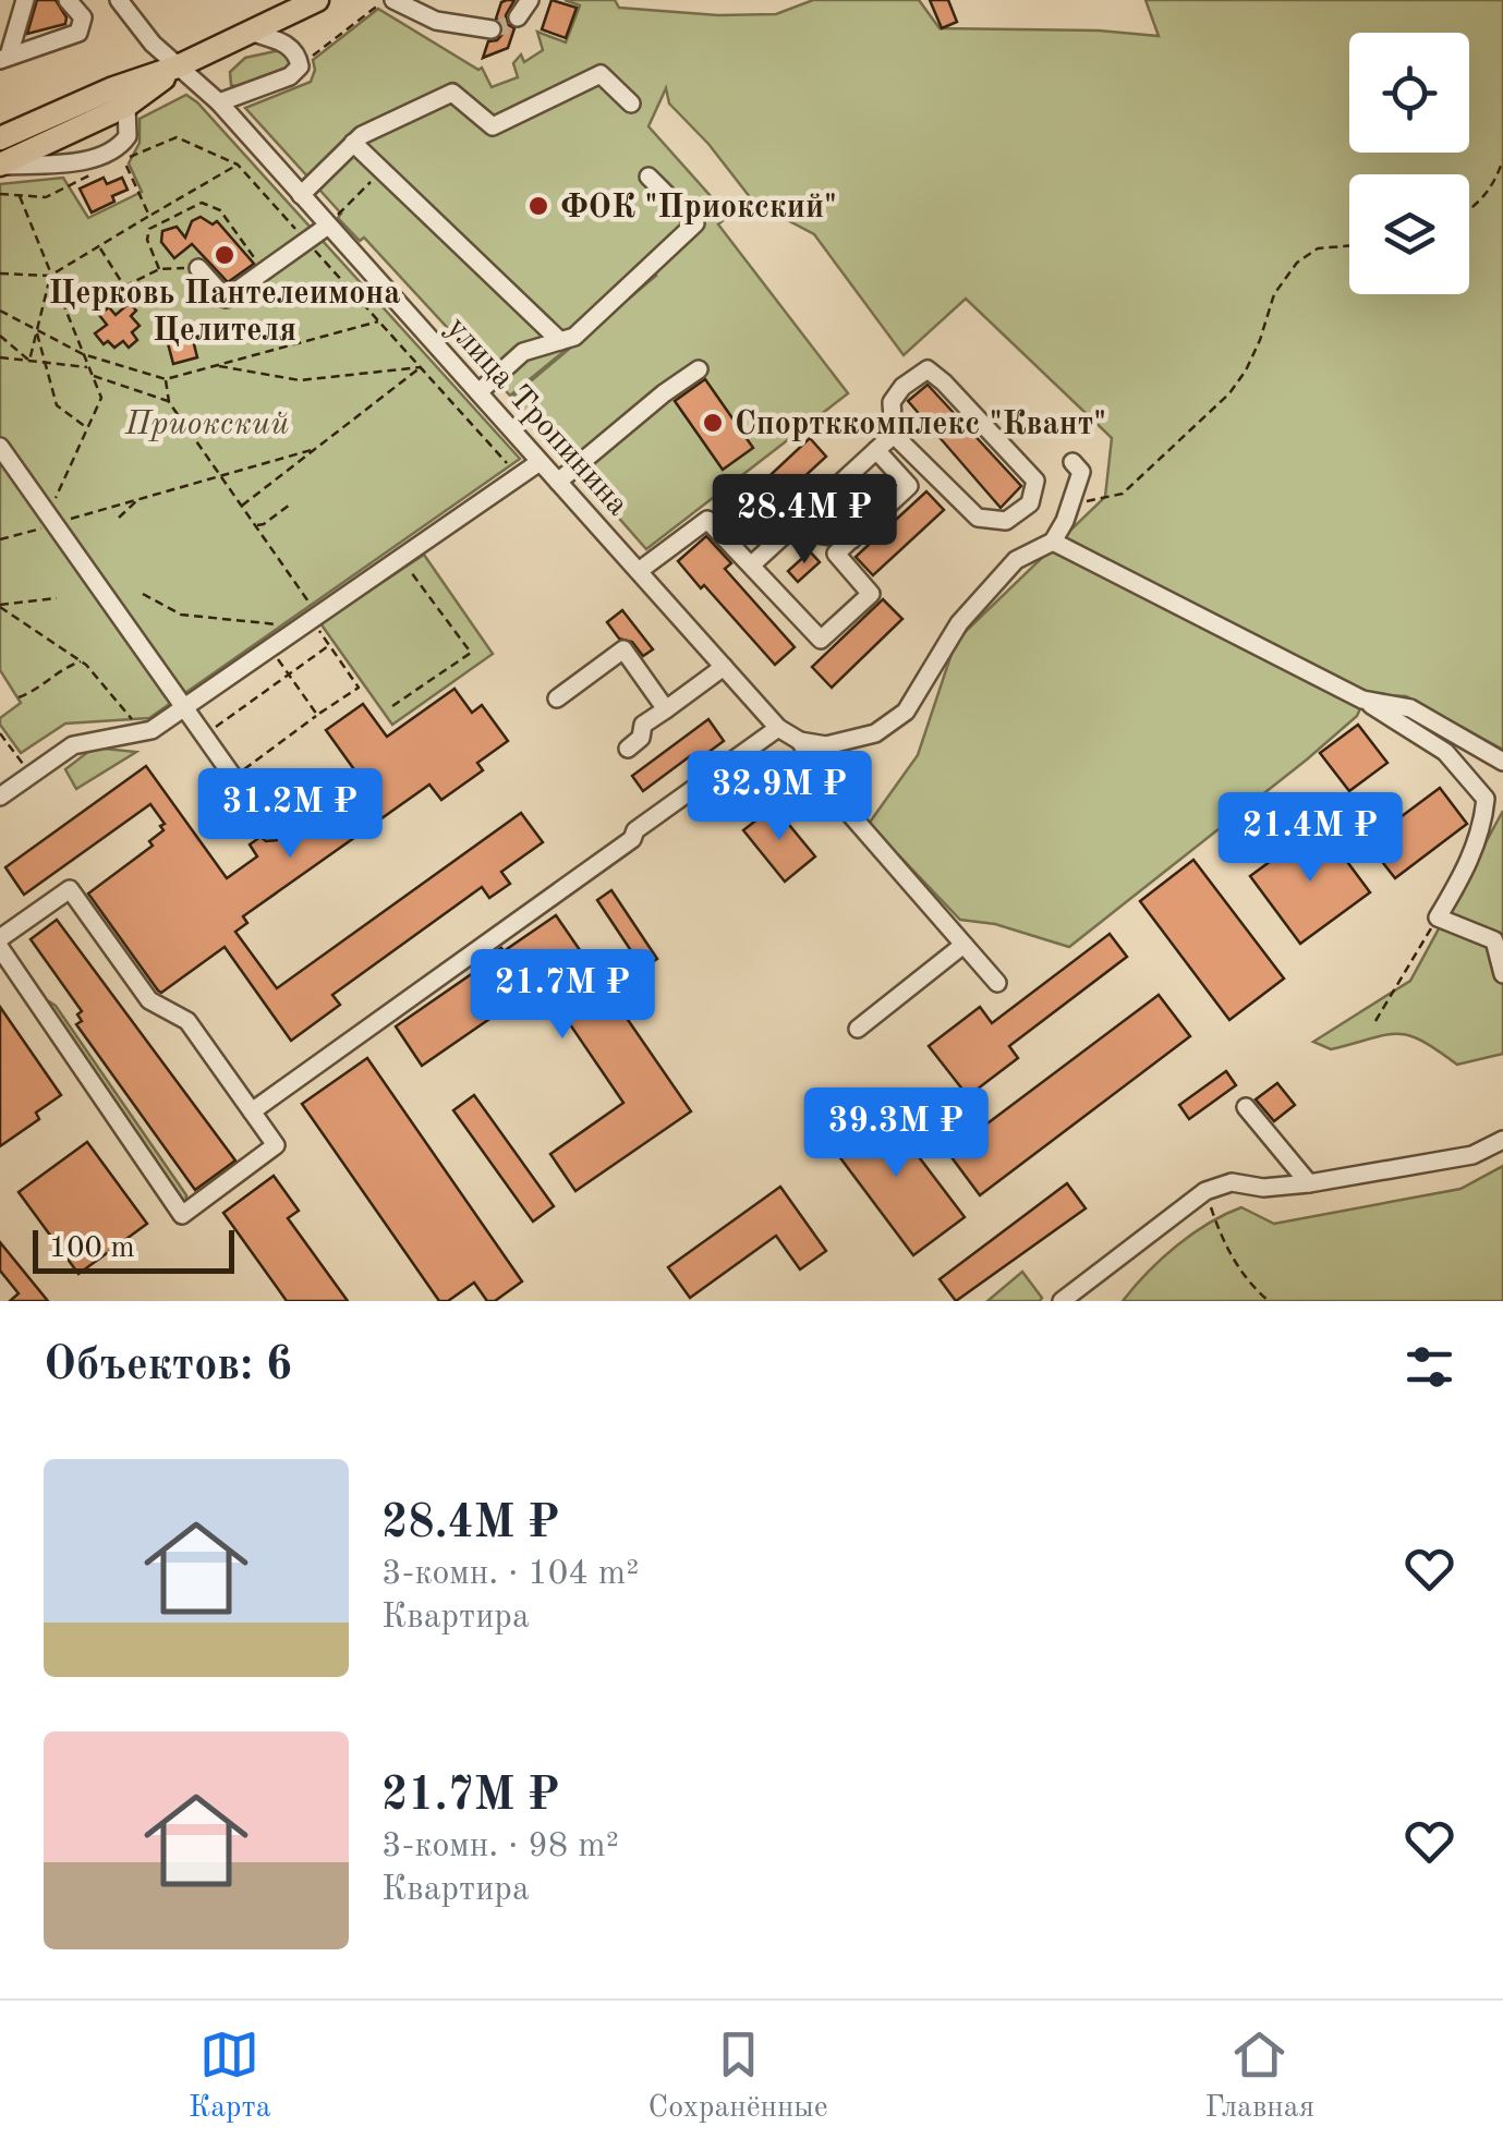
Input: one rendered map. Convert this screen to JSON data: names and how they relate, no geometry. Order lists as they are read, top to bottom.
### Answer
{
  "streets": {
    "street": ["улица Тропинина"]
  },
  "parks": ["Приокский"],
  "places": ["ФОК \"Приокский\"", "Церковь Пантелеимона Целителя", "Спортккомплекс \"Квант\""],
  "scale_bar": "100 m",
  "page": {
    "price": [
      "28.4M ₽",
      "32.9M ₽",
      "31.2M ₽",
      "21.4M ₽",
      "21.7M ₽",
      "39.3M ₽"
    ],
    "scale": "100 m",
    "heading": "Объектов: 6",
    "list": [
      {
        "name": "28.4M ₽",
        "note": "3-комн. · 104 m² · Квартира"
      },
      {
        "name": "21.7M ₽",
        "note": "3-комн. · 98 m² · Квартира"
      }
    ],
    "tabs": ["Карта", "Сохранённые", "Главная"]
  }
}
